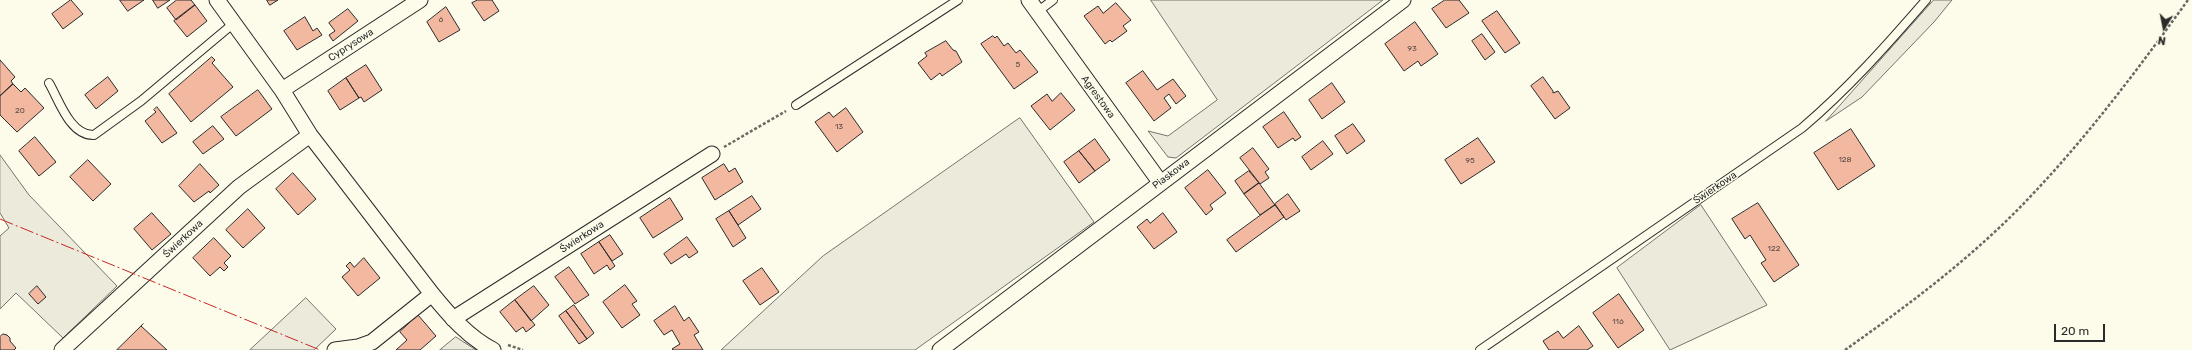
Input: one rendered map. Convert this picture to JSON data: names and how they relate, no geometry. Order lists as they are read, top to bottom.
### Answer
{
  "streets": {
    "street": [
      "Cyprysowa",
      "Agrestowa",
      "Piaskowa",
      "Świerkowa"
    ]
  },
  "crossings": [
    ["Agrestowa", "Piaskowa"]
  ],
  "house_numbers": [
    "6",
    "93",
    "5",
    "20",
    "13",
    "128",
    "95",
    "122",
    "116"
  ],
  "scale_bar": "20 m",
  "north": "bottom"
}
